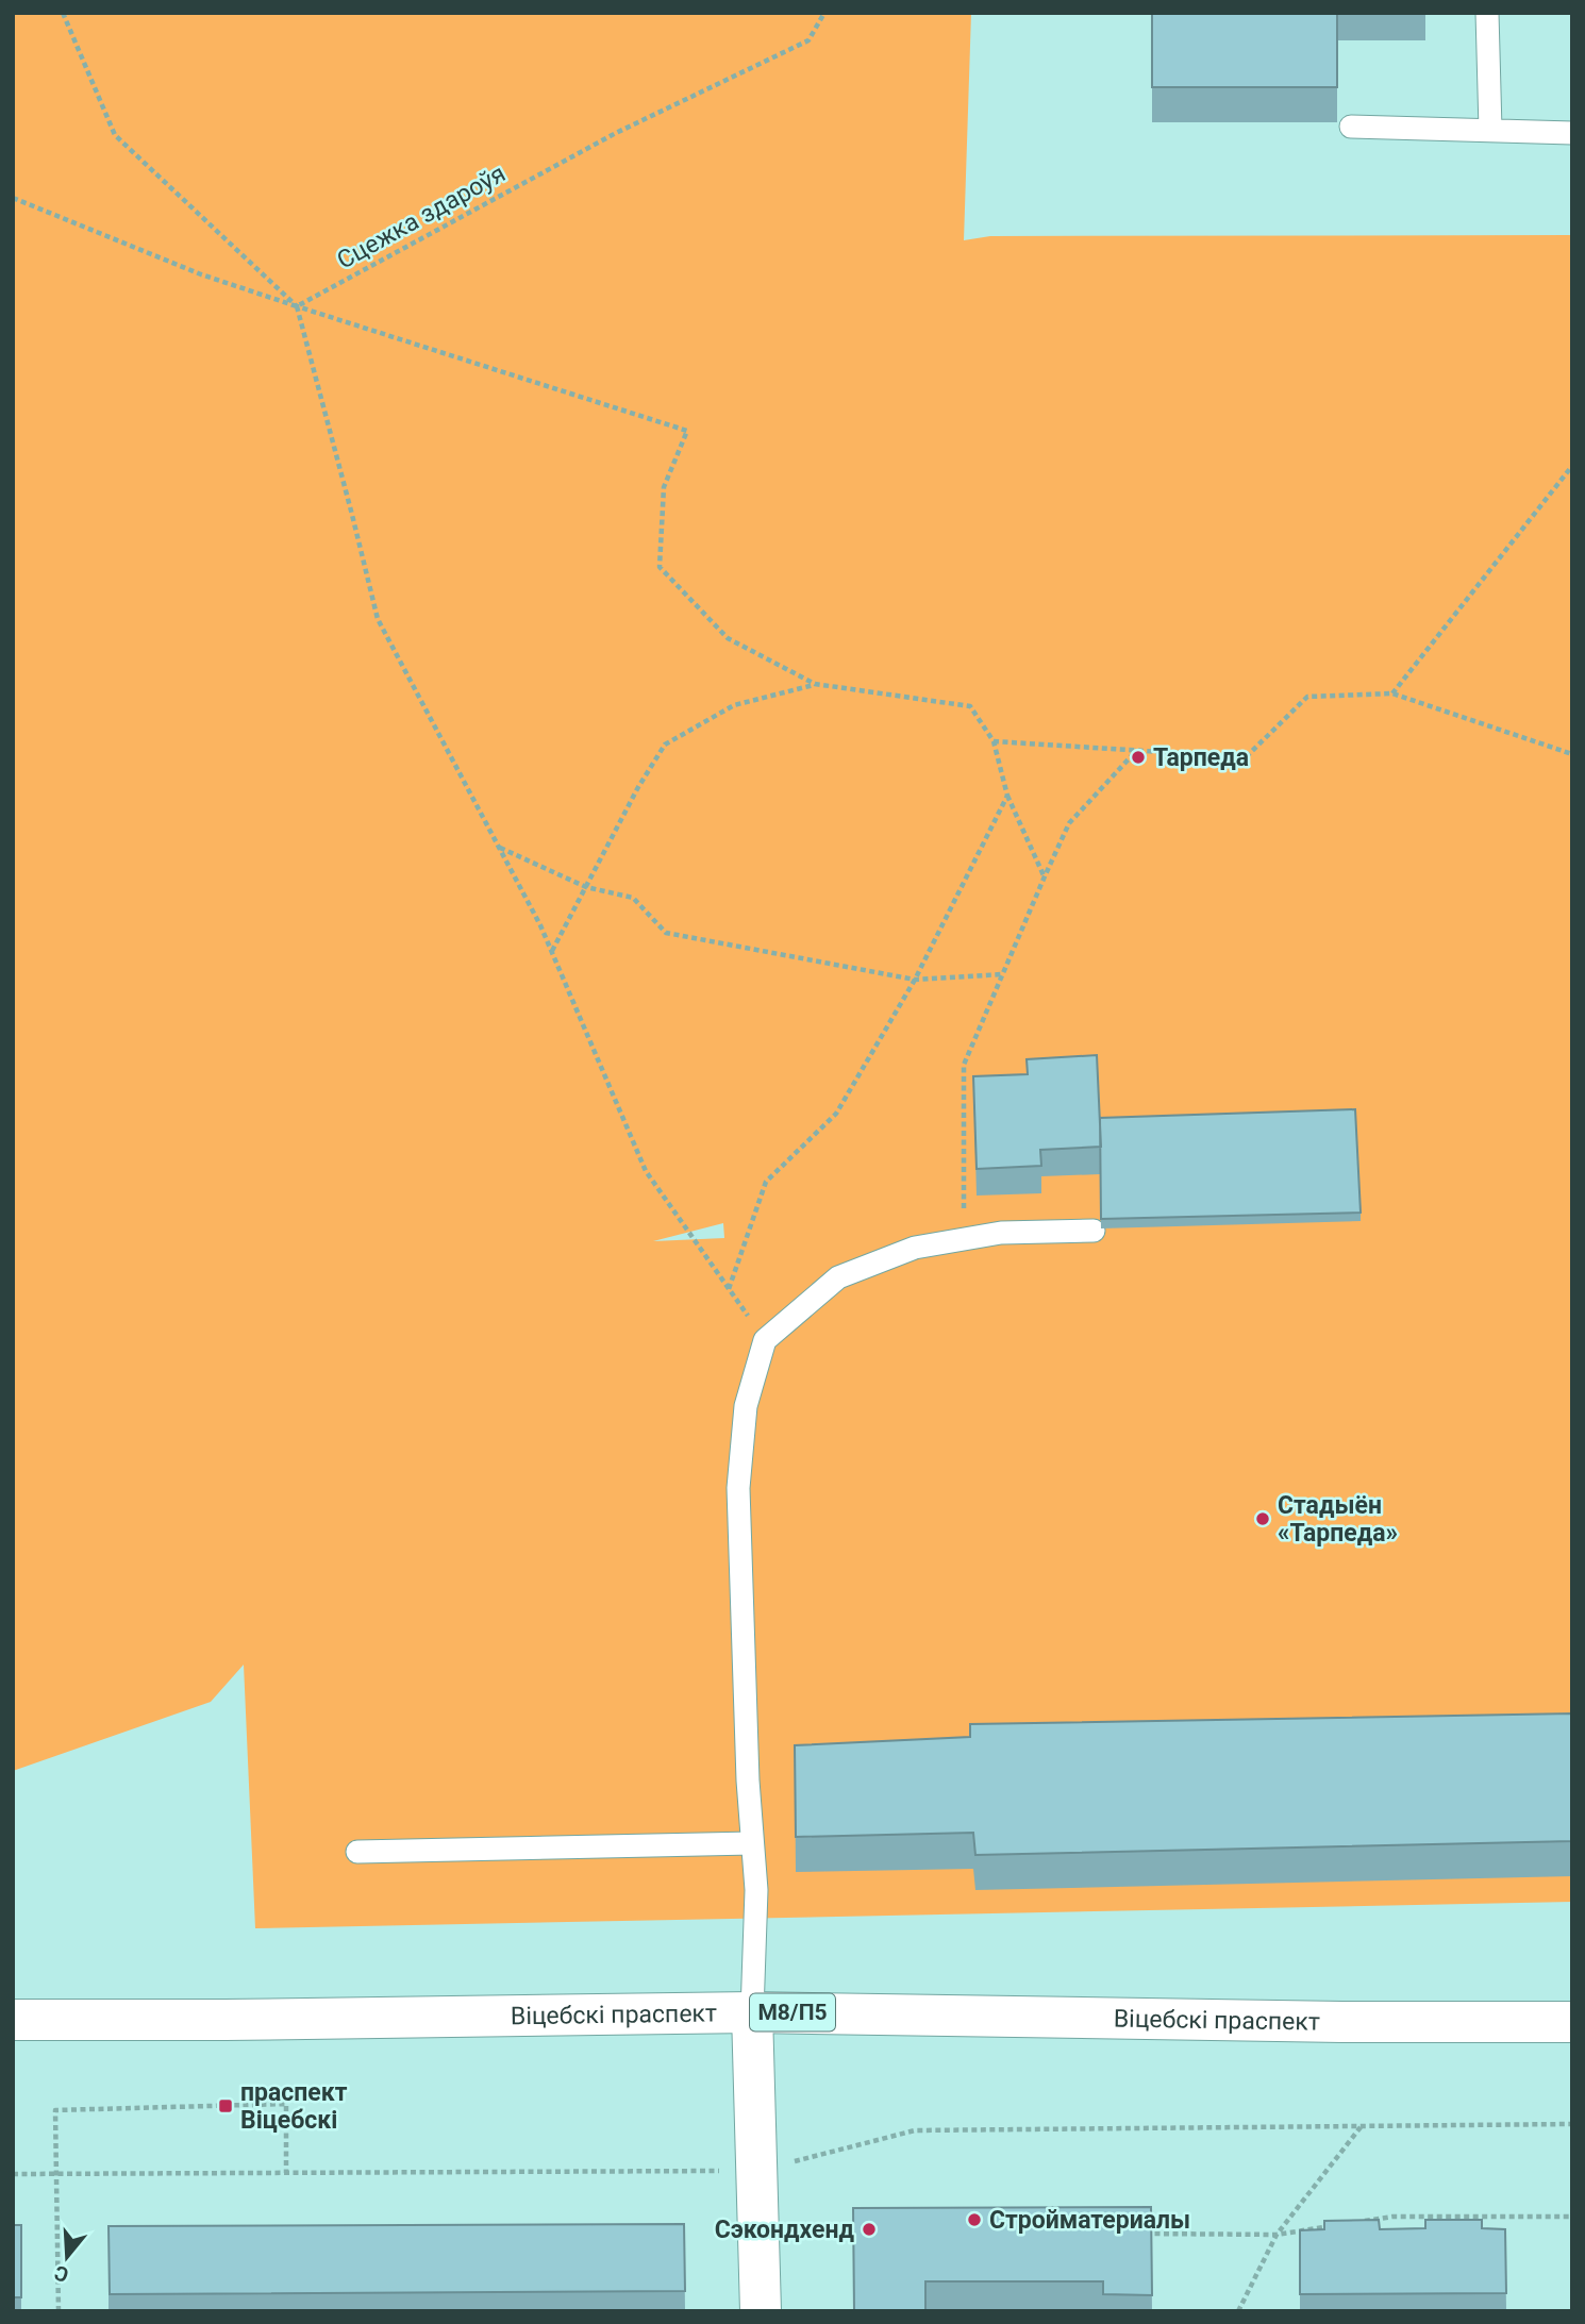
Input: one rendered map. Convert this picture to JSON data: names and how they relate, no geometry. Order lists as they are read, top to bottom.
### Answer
{
  "streets": {
    "main road": ["М8/П5", "Віцебскі праспект"],
    "path": ["Сцежка здароўя"]
  },
  "places": {
    "other": [
      "Тарпеда",
      "Стадыён «Тарпеда»",
      "Стройматериалы",
      "Сэкондхенд"
    ],
    "transit": ["праспект Віцебскі"]
  },
  "north": "bottom"
}
